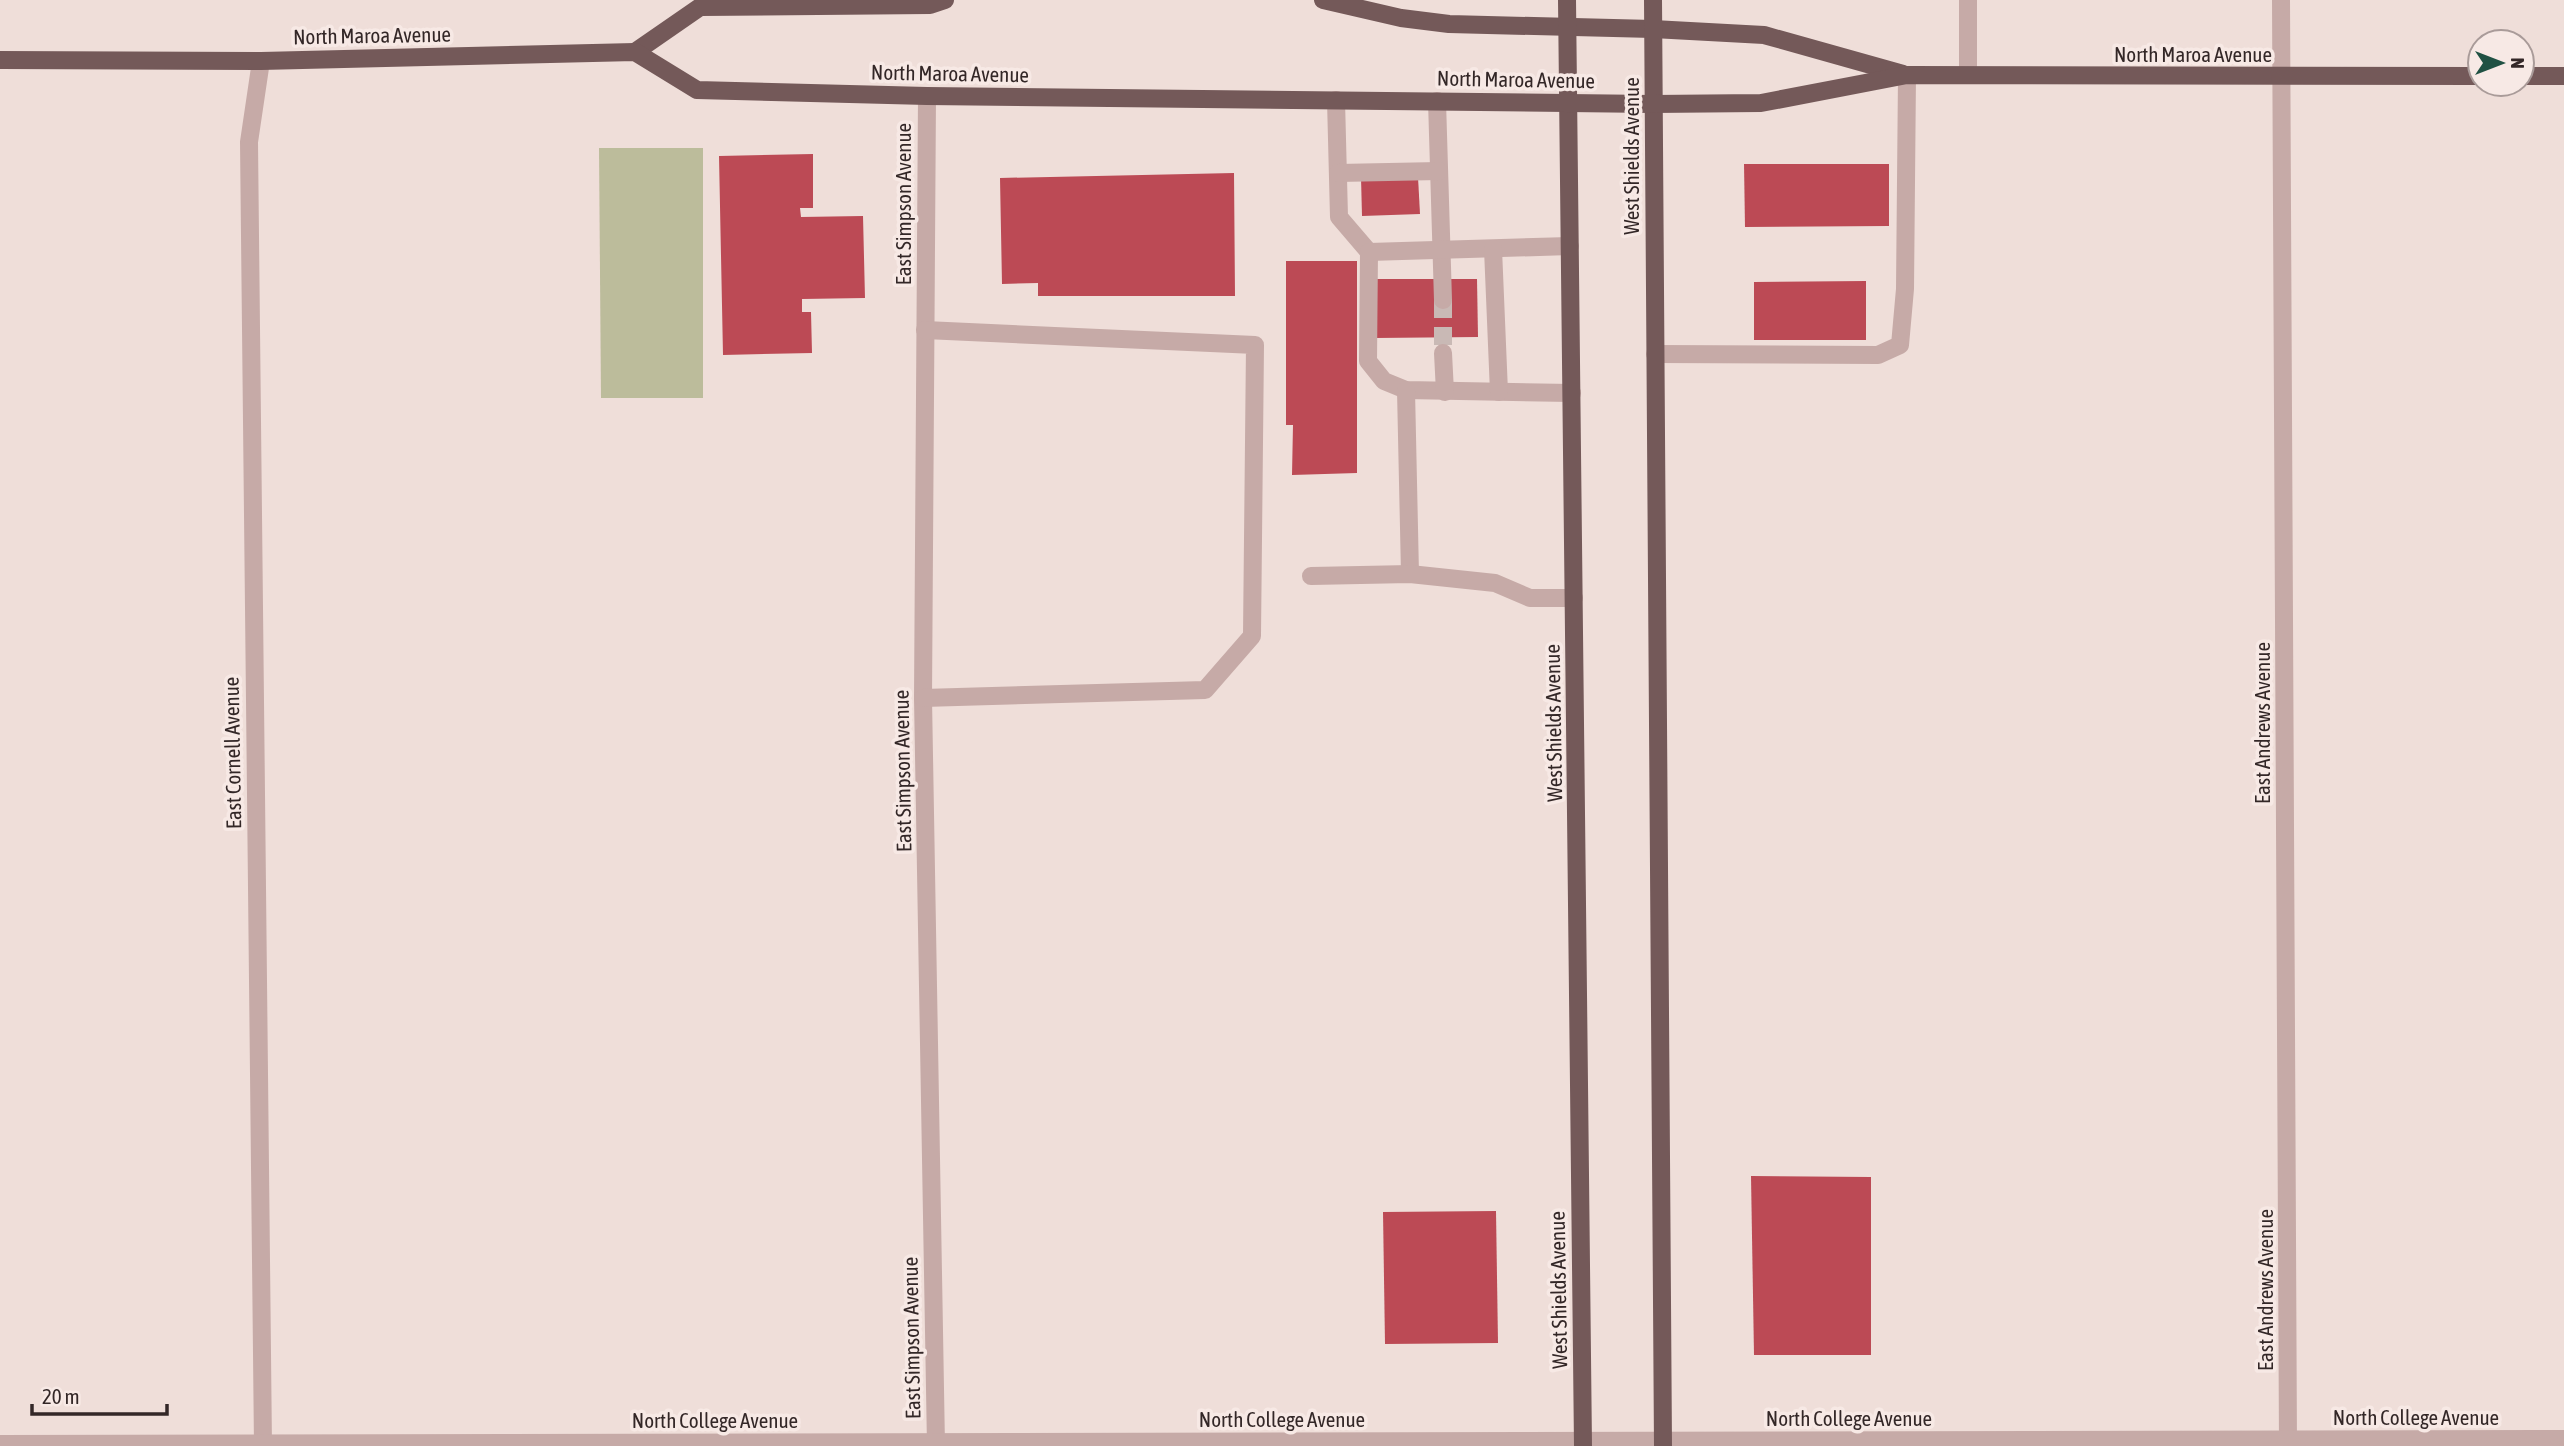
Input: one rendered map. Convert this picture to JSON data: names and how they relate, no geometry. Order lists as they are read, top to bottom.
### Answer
{
  "streets": {
    "main road": ["North Maroa Avenue", "West Shields Avenue"],
    "street": [
      "East Simpson Avenue",
      "East Andrews Avenue",
      "East Cornell Avenue",
      "North College Avenue"
    ]
  },
  "crossings": [
    ["North Maroa Avenue", "West Shields Avenue"],
    ["North Maroa Avenue", "East Simpson Avenue"],
    ["North Maroa Avenue", "East Andrews Avenue"],
    ["North Maroa Avenue", "East Cornell Avenue"],
    ["West Shields Avenue", "North College Avenue"],
    ["East Simpson Avenue", "North College Avenue"],
    ["East Andrews Avenue", "North College Avenue"],
    ["East Cornell Avenue", "North College Avenue"]
  ],
  "scale_bar": "20 m",
  "north": "right"
}
